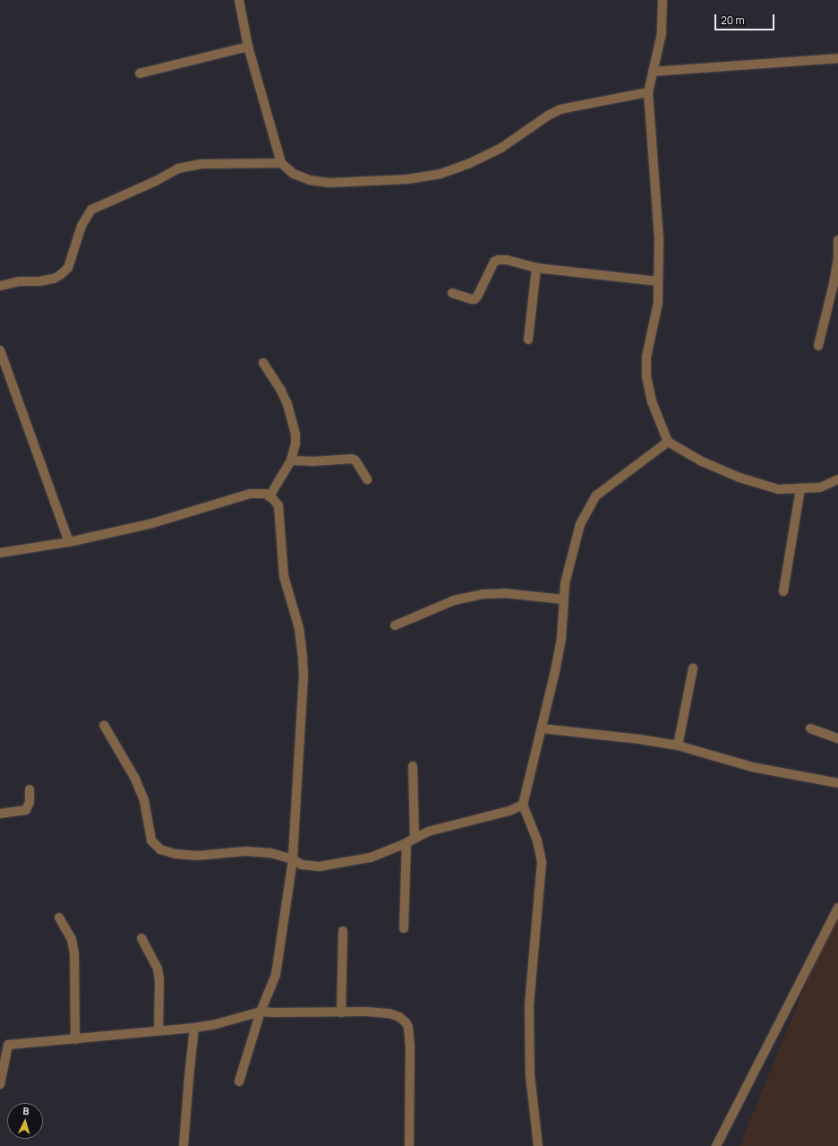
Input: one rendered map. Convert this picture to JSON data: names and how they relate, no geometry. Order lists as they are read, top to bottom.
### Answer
{
  "scale_bar": "20 m",
  "north": "top"
}
